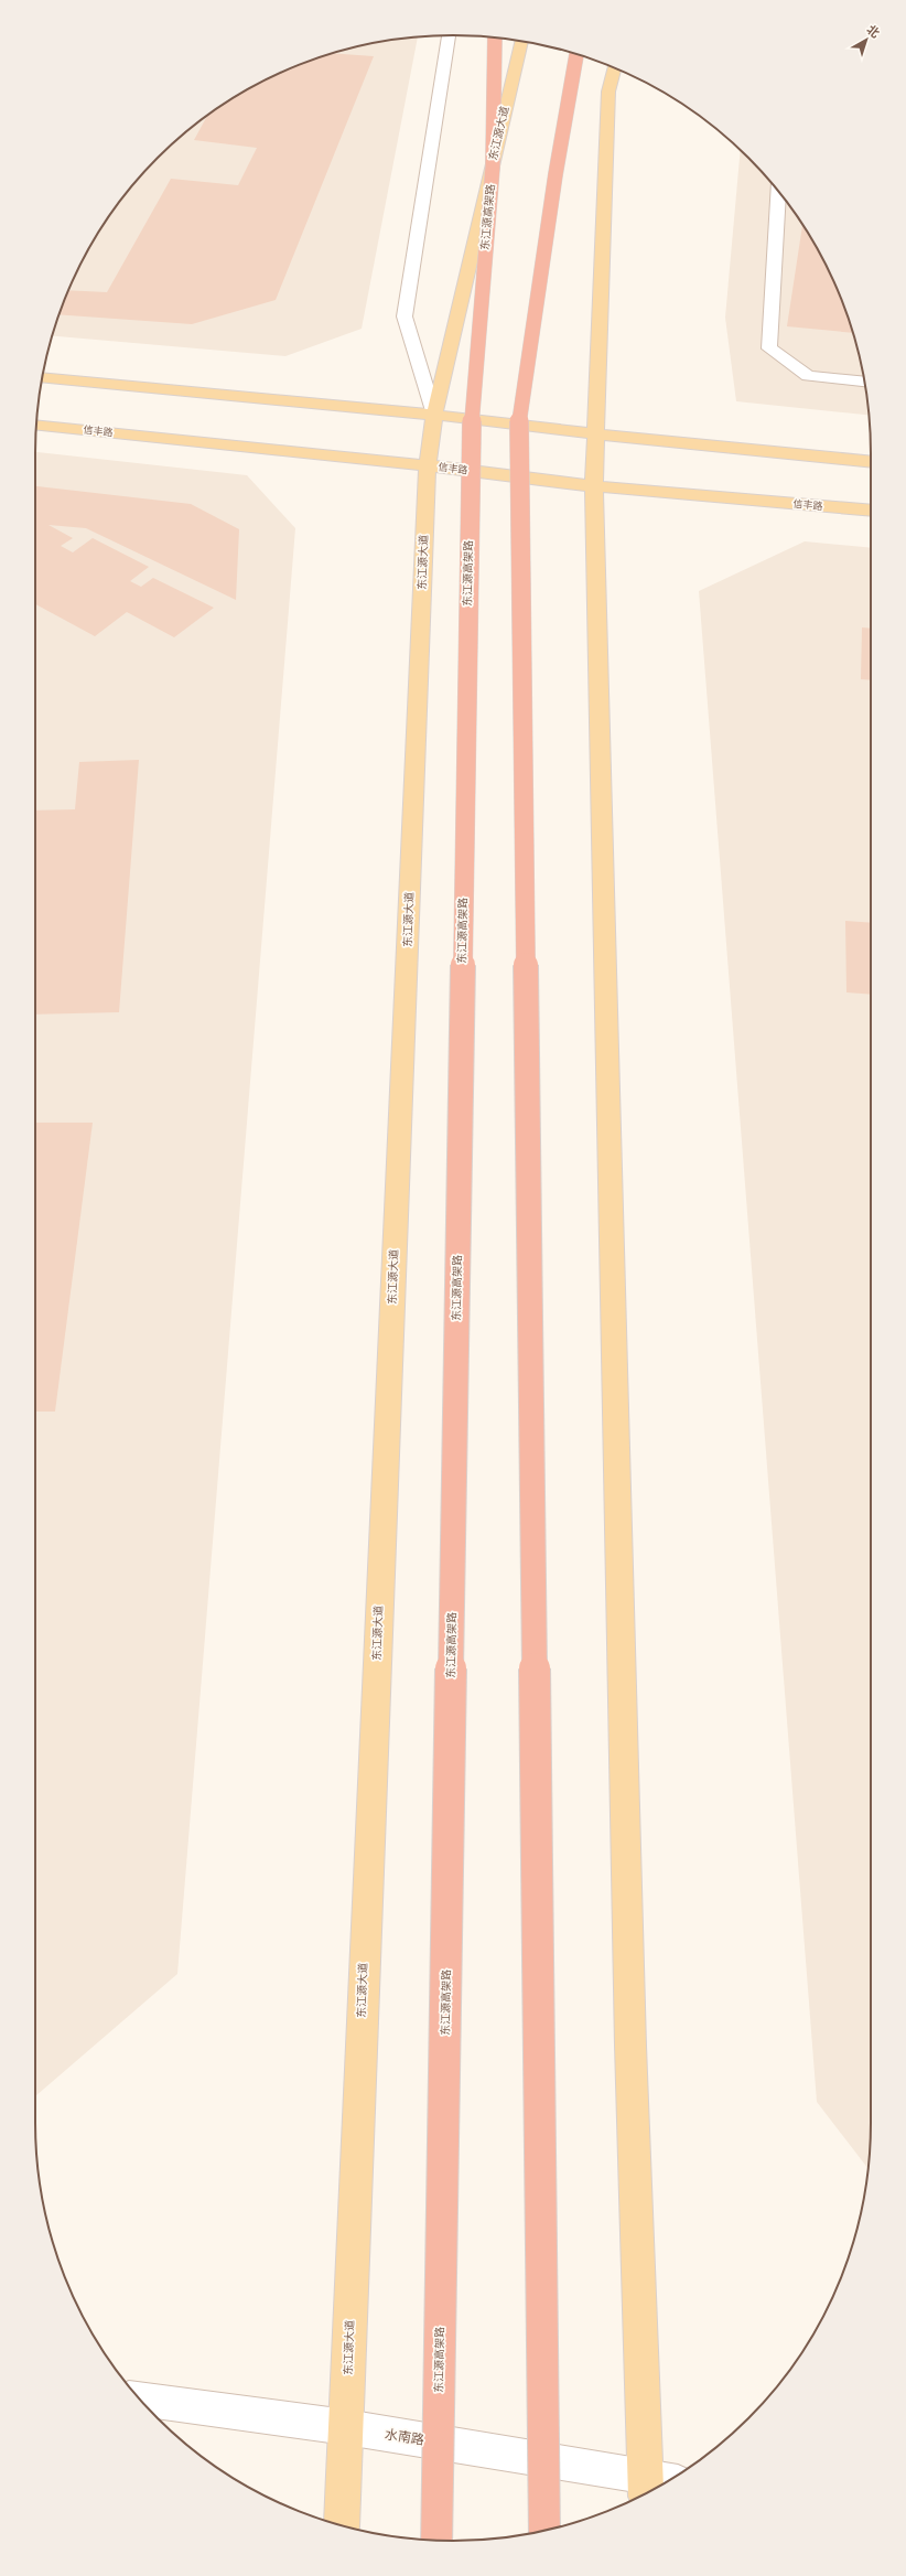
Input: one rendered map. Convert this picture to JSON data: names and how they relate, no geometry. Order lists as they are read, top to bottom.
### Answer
{
  "streets": {
    "highway": ["东江源高架路"],
    "main road": ["东江源大道", "信丰路"],
    "street": ["水南路"]
  },
  "crossings": [
    ["东江源大道", "信丰路"],
    ["东江源大道", "水南路"]
  ],
  "north": "top right"
}
